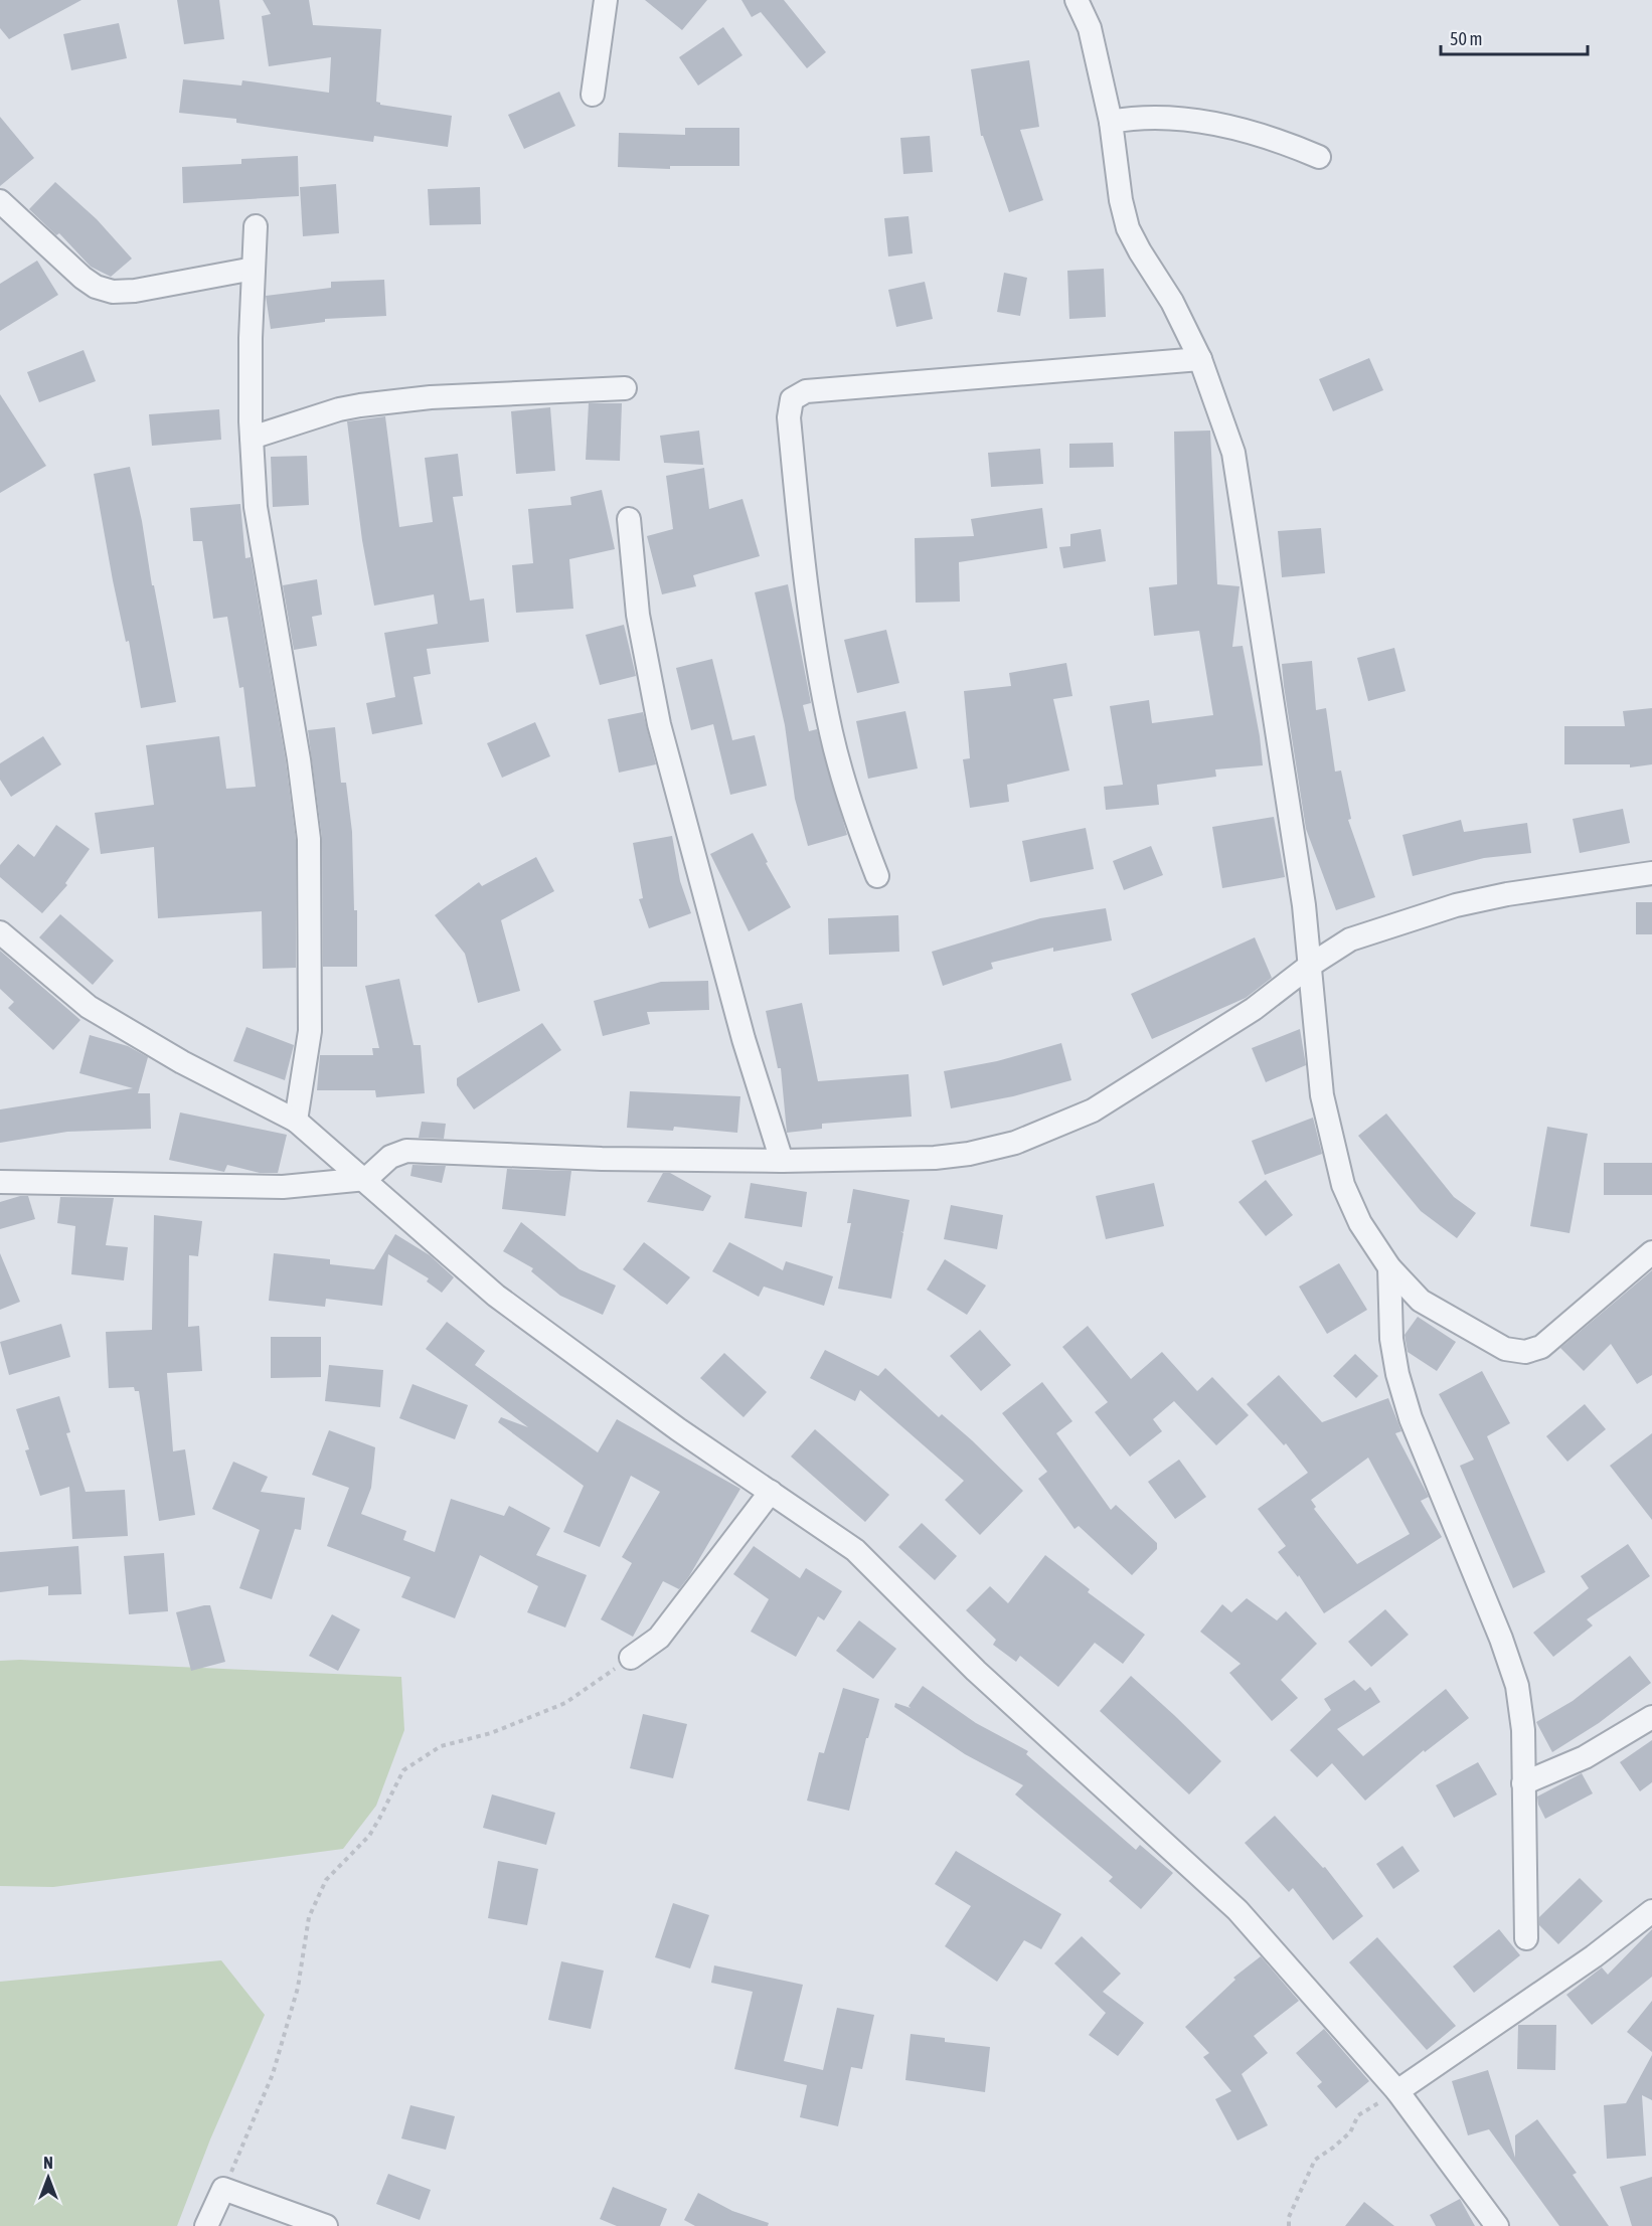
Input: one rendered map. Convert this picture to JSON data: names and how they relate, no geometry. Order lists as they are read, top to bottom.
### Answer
{
  "scale_bar": "50 m",
  "north": "top"
}
